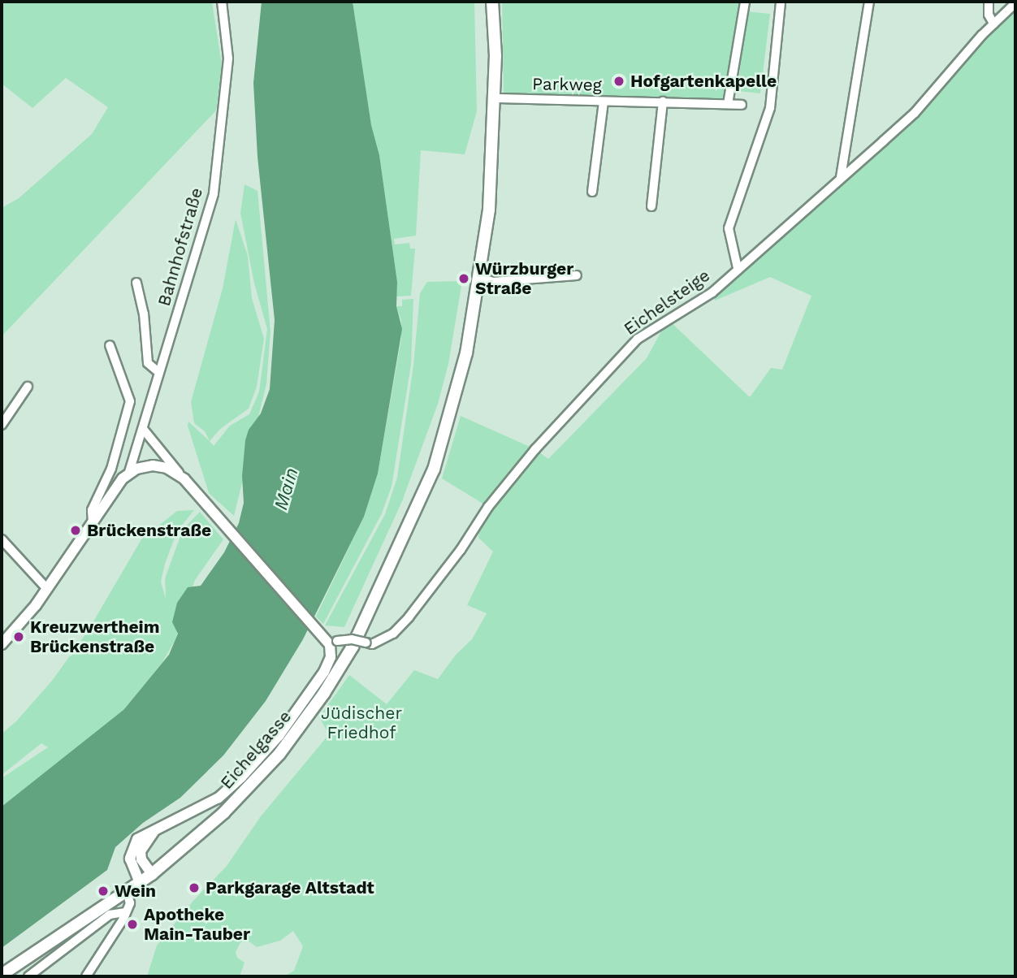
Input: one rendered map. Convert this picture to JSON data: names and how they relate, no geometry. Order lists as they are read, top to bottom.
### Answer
{
  "streets": {
    "main road": ["Eichelgasse"],
    "street": ["Parkweg", "Bahnhofstraße", "Eichelsteige"]
  },
  "water": ["Main"],
  "parks": ["Jüdischer Friedhof"],
  "places": [
    "Hofgartenkapelle",
    "Würzburger Straße",
    "Brückenstraße",
    "Kreuzwertheim Brückenstraße",
    "Parkgarage Altstadt",
    "Wein",
    "Apotheke Main-Tauber"
  ]
}
